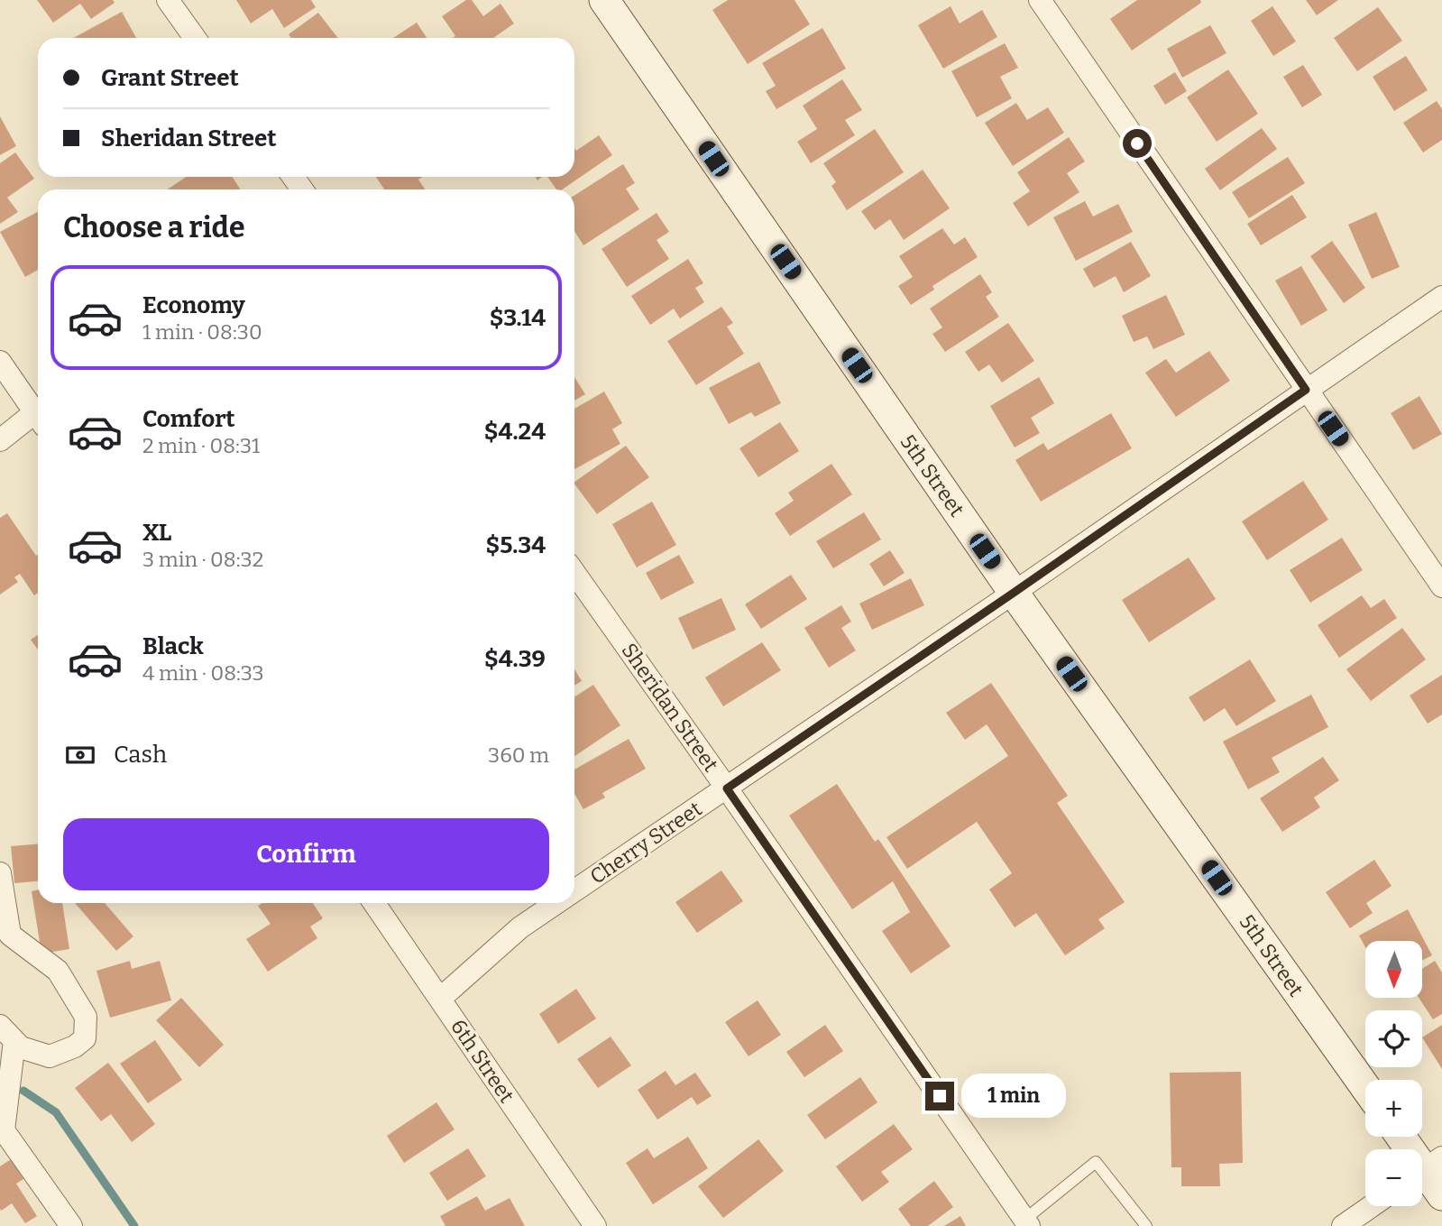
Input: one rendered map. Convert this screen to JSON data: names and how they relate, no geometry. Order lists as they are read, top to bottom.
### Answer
{
  "streets": {
    "street": [
      "5th Street",
      "Sheridan Street",
      "Cherry Street",
      "6th Street"
    ]
  },
  "crossings": [
    ["5th Street", "Cherry Street"],
    ["Sheridan Street", "Cherry Street"],
    ["Cherry Street", "6th Street"]
  ],
  "north": "bottom",
  "page": {
    "banner": ["Grant Street", "Sheridan Street"],
    "heading": "Choose a ride",
    "list": [
      {
        "name": "Economy",
        "note": "1 min · 08:30",
        "value": "$3.14"
      },
      {
        "name": "Comfort",
        "note": "2 min · 08:31",
        "value": "$4.24"
      },
      {
        "name": "XL",
        "note": "3 min · 08:32",
        "value": "$5.34"
      },
      {
        "name": "Black",
        "note": "4 min · 08:33",
        "value": "$4.39"
      }
    ],
    "pay": ["Cash", "360 m"],
    "buttons": "Confirm",
    "map_buttons": ["+", "−"],
    "bubble": "1 min"
  }
}
